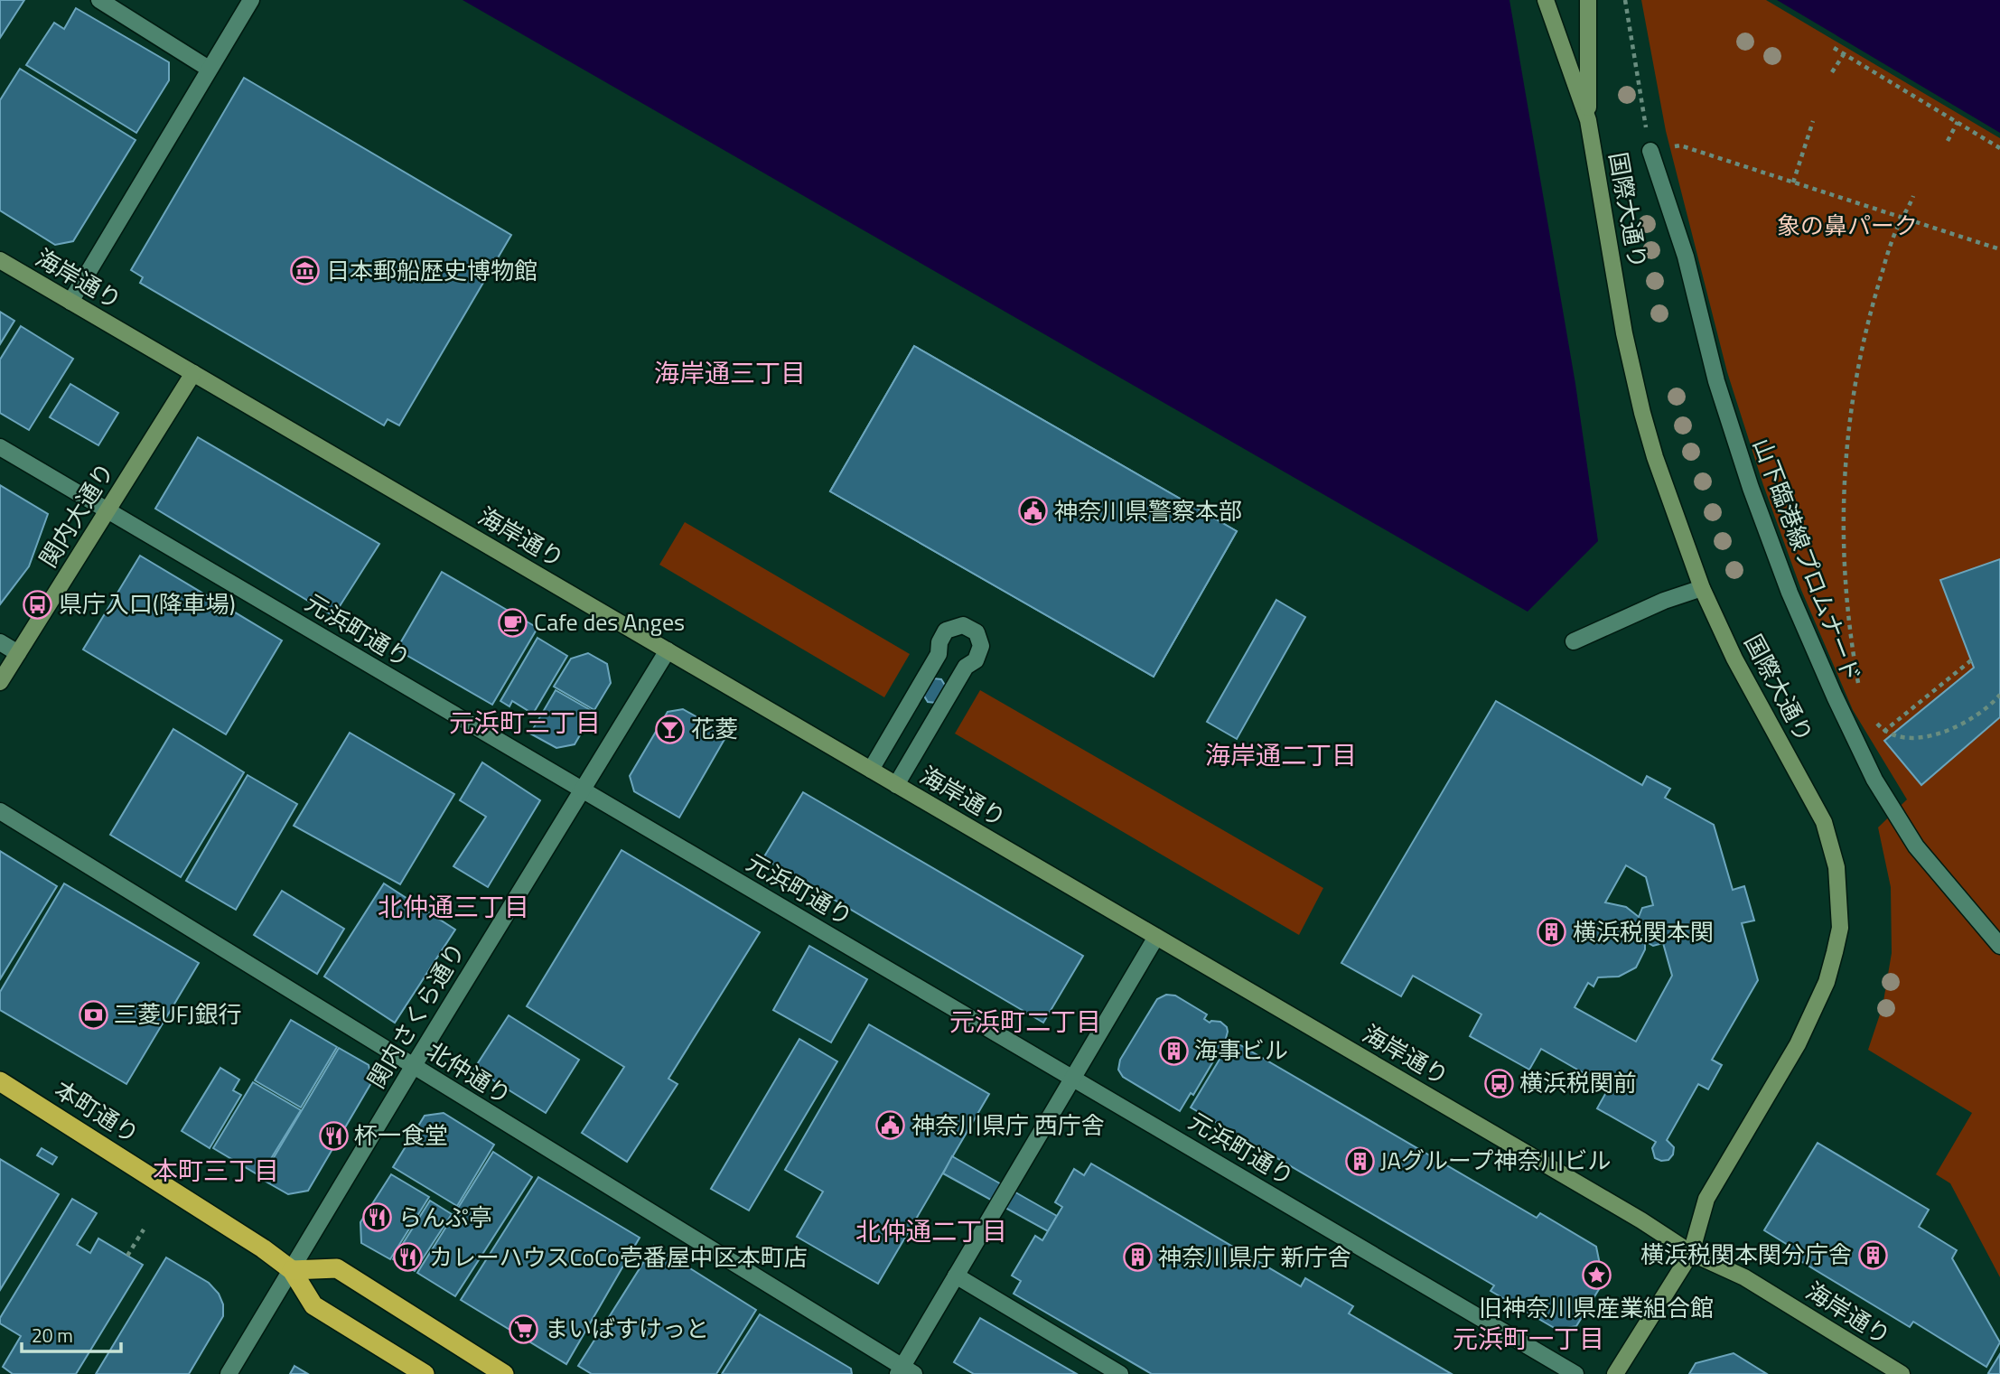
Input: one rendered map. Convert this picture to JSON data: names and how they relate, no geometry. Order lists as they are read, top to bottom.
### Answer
{
  "streets": {
    "highway": ["本町通り"],
    "street": [
      "国際大通り",
      "海岸通り",
      "関内大通り",
      "山下臨港線プロムナード",
      "元浜町通り",
      "関内さくら通り",
      "北仲通り"
    ]
  },
  "crossings": [
    ["国際大通り", "海岸通り"],
    ["海岸通り", "関内大通り"],
    ["海岸通り", "関内さくら通り"],
    ["関内大通り", "元浜町通り"],
    ["元浜町通り", "関内さくら通り"],
    ["関内さくら通り", "北仲通り"],
    ["関内さくら通り", "本町通り"]
  ],
  "districts": [
    "海岸通三丁目",
    "元浜町三丁目",
    "海岸通二丁目",
    "北仲通三丁目",
    "元浜町二丁目",
    "本町三丁目",
    "北仲通二丁目",
    "元浜町一丁目"
  ],
  "parks": ["象の鼻パーク"],
  "places": {
    "museum": ["日本郵船歴史博物館"],
    "public building": ["神奈川県警察本部", "神奈川県庁 西庁舎"],
    "bus stop": ["県庁入口(降車場)", "横浜税関前"],
    "cafe": ["Cafe des Anges"],
    "bar": ["花菱"],
    "building": [
      "横浜税関本関",
      "海事ビル",
      "JAグループ神奈川ビル",
      "横浜税関本関分庁舎",
      "神奈川県庁 新庁舎"
    ],
    "bank": ["三菱UFJ銀行"],
    "restaurant": ["杯一食堂", "らんぷ亭", "カレーハウスCoCo壱番屋中区本町店"],
    "place": ["旧神奈川県産業組合館"],
    "supermarket": ["まいばすけっと"]
  },
  "scale_bar": "20 m"
}
